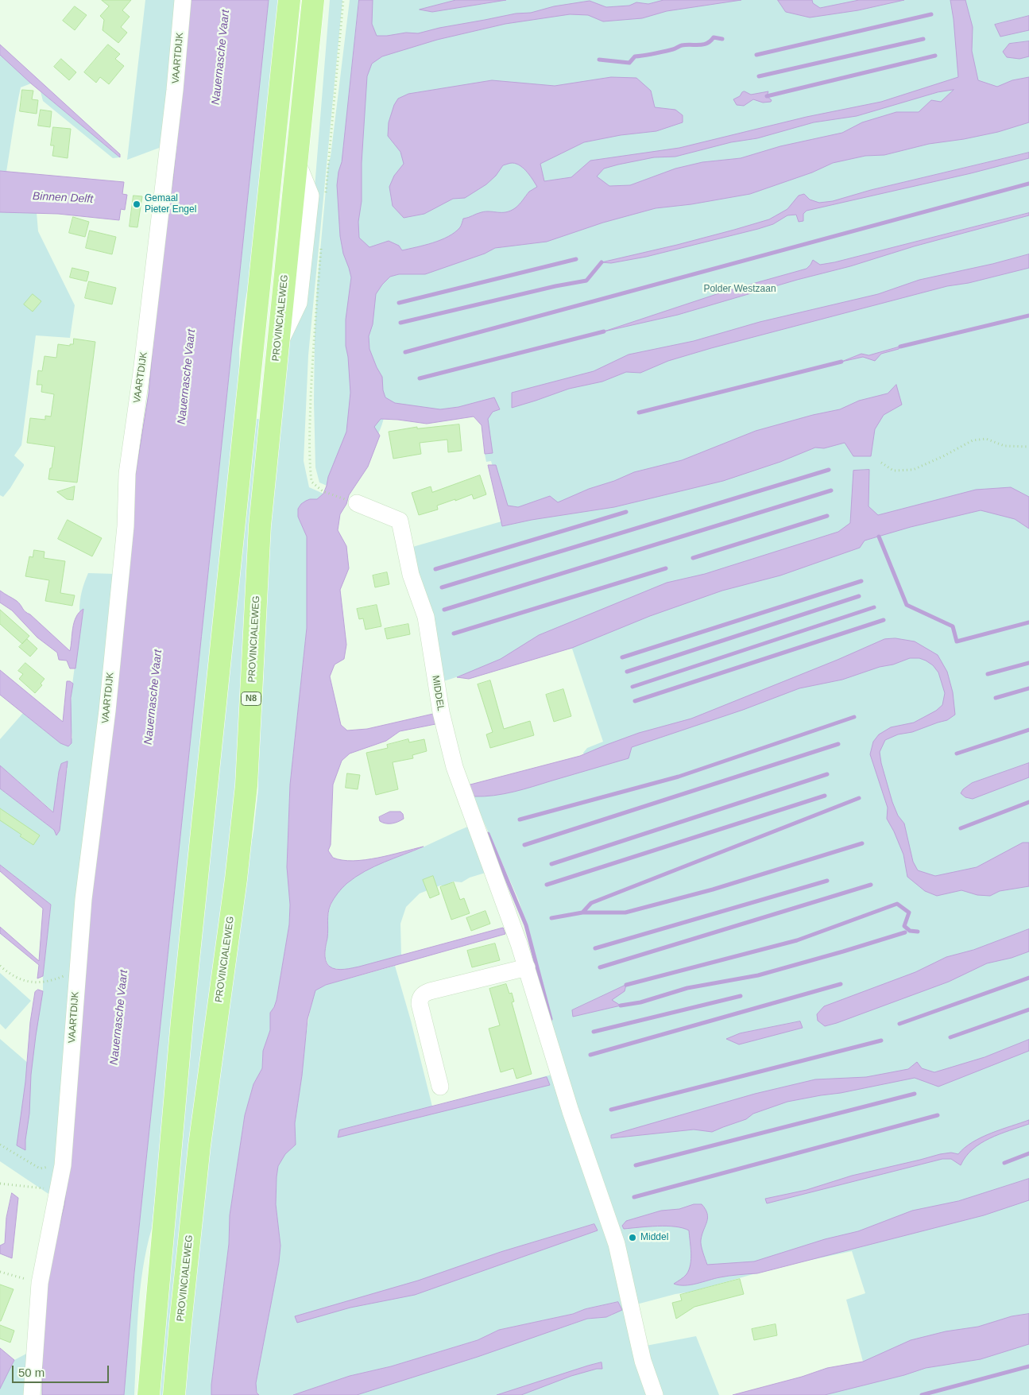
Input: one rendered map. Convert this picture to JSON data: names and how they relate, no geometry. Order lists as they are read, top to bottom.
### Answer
{
  "streets": {
    "highway": ["PROVINCIALEWEG", "N8"],
    "street": ["VAARTDIJK", "MIDDEL"]
  },
  "water": ["Nauernasche Vaart", "Binnen Delft"],
  "parks": ["Polder Westzaan"],
  "places": ["Gemaal Pieter Engel", "Middel"],
  "scale_bar": "50 m"
}
